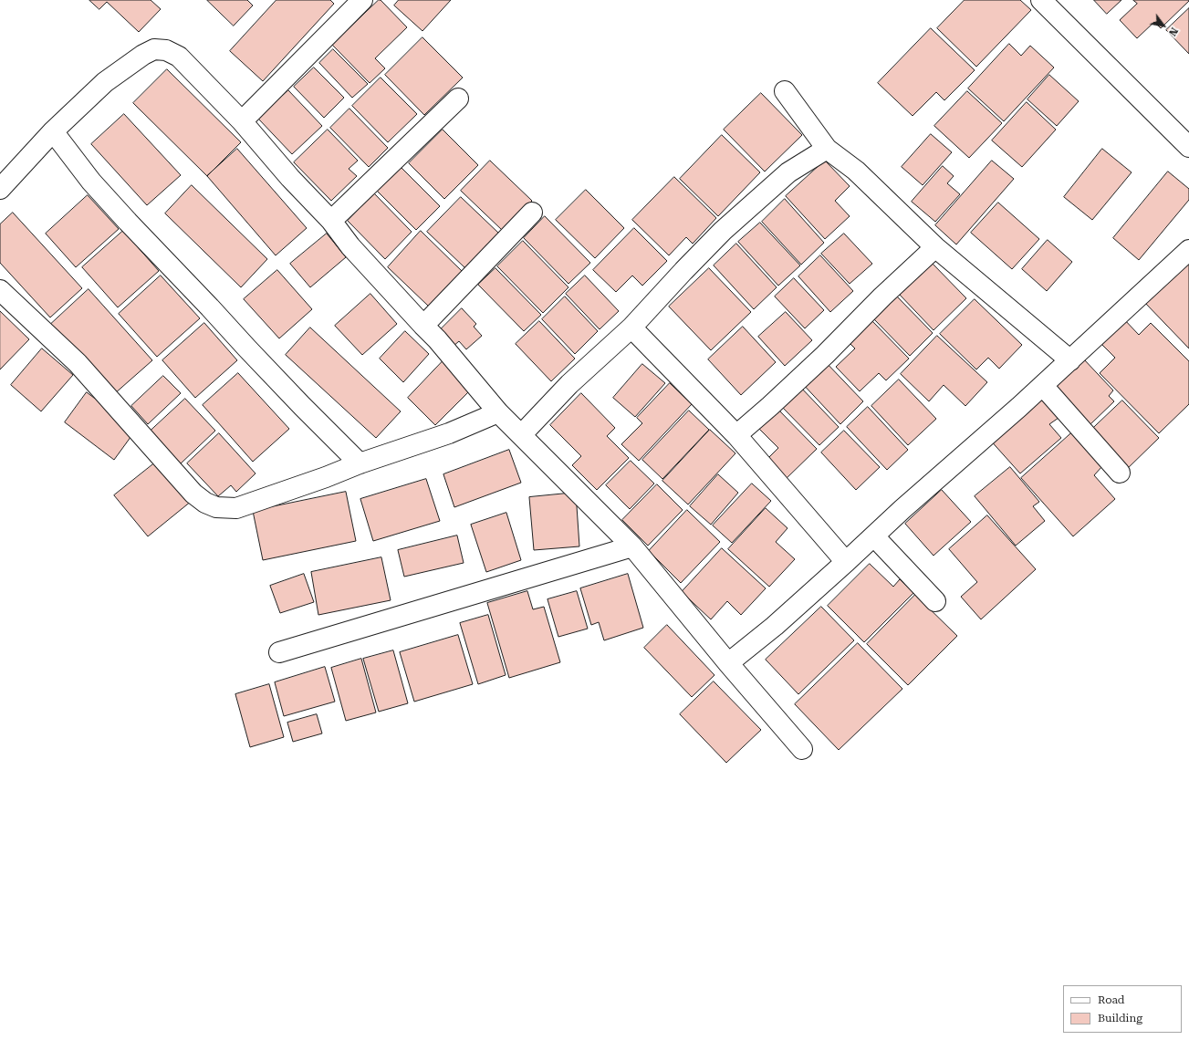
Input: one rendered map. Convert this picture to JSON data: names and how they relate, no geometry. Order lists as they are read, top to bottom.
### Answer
{
  "legend": ["Road", "Building"],
  "north": "bottom right"
}
